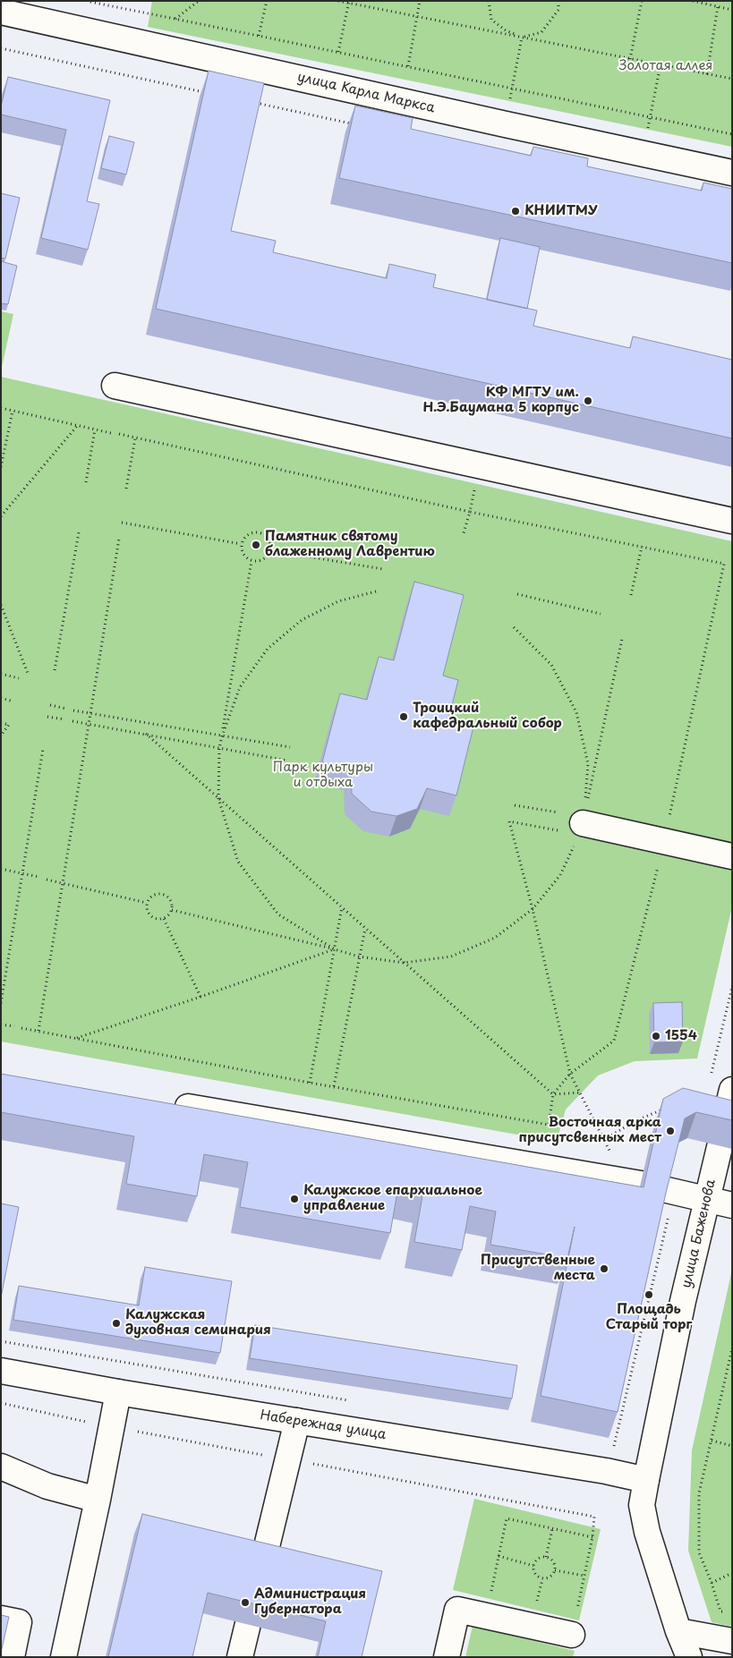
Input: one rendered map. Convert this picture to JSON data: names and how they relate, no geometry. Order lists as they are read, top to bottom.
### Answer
{
  "streets": {
    "street": ["улица Карла Маркса", "улица Баженова", "Набережная улица"]
  },
  "crossings": [
    ["улица Баженова", "Набережная улица"]
  ],
  "parks": ["Золотая аллея", "Парк культуры и отдыха"],
  "places": [
    "КНИИТМУ",
    "КФ МГТУ им. Н.Э.Баумана 5 корпус",
    "Памятник святому блаженному Лаврентию",
    "Троицкий кафедральный собор",
    "1554",
    "Восточная арка присутсвенных мест",
    "Калужское епархиальное управление",
    "Присутственные места",
    "Площадь Старый торг",
    "Калужская духовная семинария",
    "Администрация Губернатора"
  ]
}
